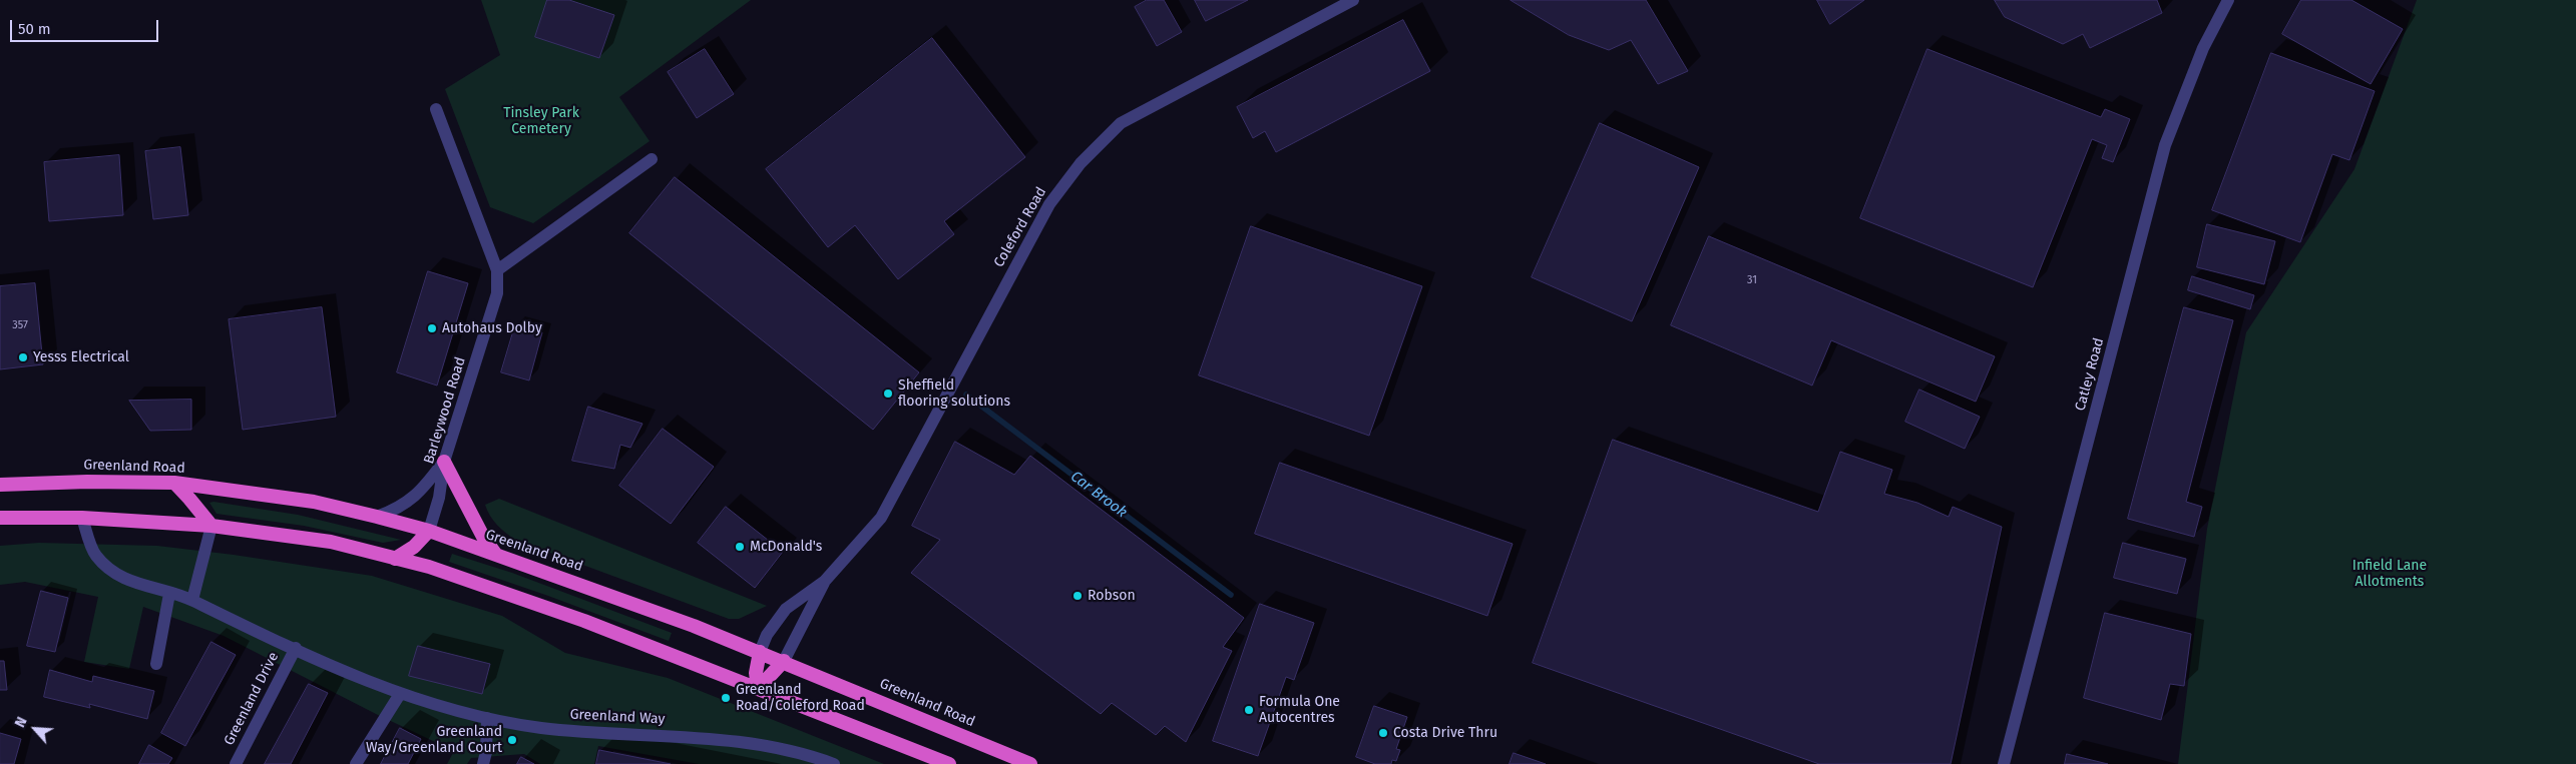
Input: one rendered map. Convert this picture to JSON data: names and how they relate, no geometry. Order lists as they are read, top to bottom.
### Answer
{
  "streets": {
    "highway": ["Greenland Road"],
    "street": [
      "Coleford Road",
      "Catley Road",
      "Barleywood Road",
      "Greenland Drive",
      "Greenland Way"
    ]
  },
  "crossings": [
    ["Coleford Road", "Greenland Road"],
    ["Barleywood Road", "Greenland Road"],
    ["Greenland Drive", "Greenland Way"]
  ],
  "water": ["Car Brook"],
  "parks": ["Tinsley Park Cemetery", "Infield Lane Allotments"],
  "places": [
    "Autohaus Dolby",
    "Yesss Electrical",
    "Sheffield flooring solutions",
    "McDonald's",
    "Robson",
    "Greenland Road/Coleford Road",
    "Formula One Autocentres",
    "Costa Drive Thru",
    "Greenland Way/Greenland Court"
  ],
  "house_numbers": ["31", "357"],
  "scale_bar": "50 m",
  "north": "top left"
}
